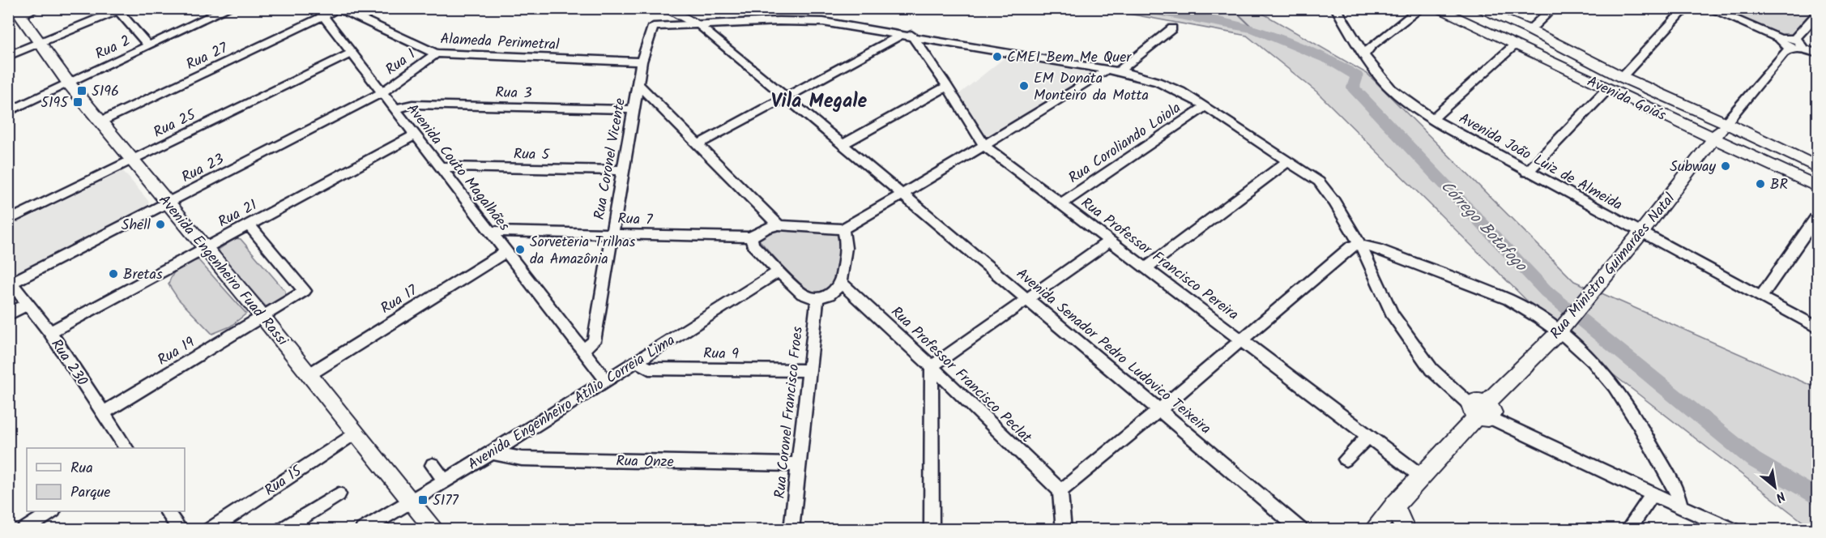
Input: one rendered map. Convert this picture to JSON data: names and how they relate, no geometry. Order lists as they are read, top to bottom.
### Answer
{
  "streets": {
    "main road": ["Avenida Goiás", "Rua Ministro Guimarães Natal", "Avenida Engenheiro Fuad Rassi"],
    "street": [
      "Alameda Perimetral",
      "Rua 2",
      "Rua 27",
      "Rua 1",
      "Rua 3",
      "Rua 25",
      "Rua Coroliando Loiola",
      "Rua 5",
      "Rua Coronel Vicente",
      "Avenida João Luiz de Almeida",
      "Avenida Couto Magalhães",
      "Rua 23",
      "Rua 21",
      "Rua 7",
      "Rua Professor Francisco Pereira",
      "Rua 17",
      "Rua 19",
      "Avenida Senador Pedro Ludovico Teixeira",
      "Rua 9",
      "Rua 230",
      "Rua Professor Francisco Peclat",
      "Avenida Engenheiro Atílio Correia Lima",
      "Rua Coronel Francisco Froes",
      "Rua Onze",
      "Rua 15"
    ]
  },
  "crossings": [
    ["Alameda Perimetral", "Rua 1"],
    ["Alameda Perimetral", "Rua Coronel Vicente"],
    ["Rua 2", "Avenida Engenheiro Fuad Rassi"],
    ["Rua 27", "Avenida Couto Magalhães"],
    ["Rua 27", "Avenida Engenheiro Fuad Rassi"],
    ["Rua 1", "Avenida Couto Magalhães"],
    ["Rua 1", "Rua 23"],
    ["Rua 3", "Rua Coronel Vicente"],
    ["Rua 3", "Avenida Couto Magalhães"],
    ["Avenida Goiás", "Rua Ministro Guimarães Natal"],
    ["Rua 25", "Avenida Couto Magalhães"],
    ["Rua 25", "Avenida Engenheiro Fuad Rassi"],
    ["Rua Coroliando Loiola", "Rua Professor Francisco Pereira"],
    ["Rua 5", "Rua Coronel Vicente"],
    ["Rua 5", "Avenida Couto Magalhães"],
    ["Rua Coronel Vicente", "Avenida Couto Magalhães"],
    ["Rua Coronel Vicente", "Rua 7"],
    ["Avenida João Luiz de Almeida", "Rua Ministro Guimarães Natal"],
    ["Avenida Couto Magalhães", "Rua 23"],
    ["Avenida Couto Magalhães", "Rua 21"],
    ["Avenida Couto Magalhães", "Rua 7"],
    ["Avenida Couto Magalhães", "Rua 17"],
    ["Avenida Couto Magalhães", "Avenida Engenheiro Atílio Correia Lima"],
    ["Rua 23", "Avenida Engenheiro Fuad Rassi"],
    ["Rua 23", "Rua 230"],
    ["Rua 21", "Avenida Engenheiro Fuad Rassi"],
    ["Rua 21", "Rua 19"],
    ["Rua 21", "Rua 230"],
    ["Rua Professor Francisco Pereira", "Rua Ministro Guimarães Natal"],
    ["Avenida Engenheiro Fuad Rassi", "Rua 17"],
    ["Avenida Engenheiro Fuad Rassi", "Rua 19"],
    ["Avenida Engenheiro Fuad Rassi", "Avenida Engenheiro Atílio Correia Lima"],
    ["Avenida Engenheiro Fuad Rassi", "Rua 15"],
    ["Rua 19", "Rua 230"],
    ["Rua 9", "Avenida Engenheiro Atílio Correia Lima"],
    ["Rua 9", "Rua Coronel Francisco Froes"],
    ["Avenida Engenheiro Atílio Correia Lima", "Rua Onze"],
    ["Rua Coronel Francisco Froes", "Rua Onze"]
  ],
  "districts": ["Vila Megale"],
  "water": ["Córrego Botafogo"],
  "places": {
    "other": [
      "CMEI Bem Me Quer",
      "EM Donata Monteiro da Motta",
      "Subway",
      "BR",
      "Shell",
      "Sorveteria Trilhas da Amazônia",
      "Bretas"
    ],
    "transit": ["5196", "5195", "5177"]
  },
  "legend": ["Rua", "Parque"],
  "north": "bottom right"
}
